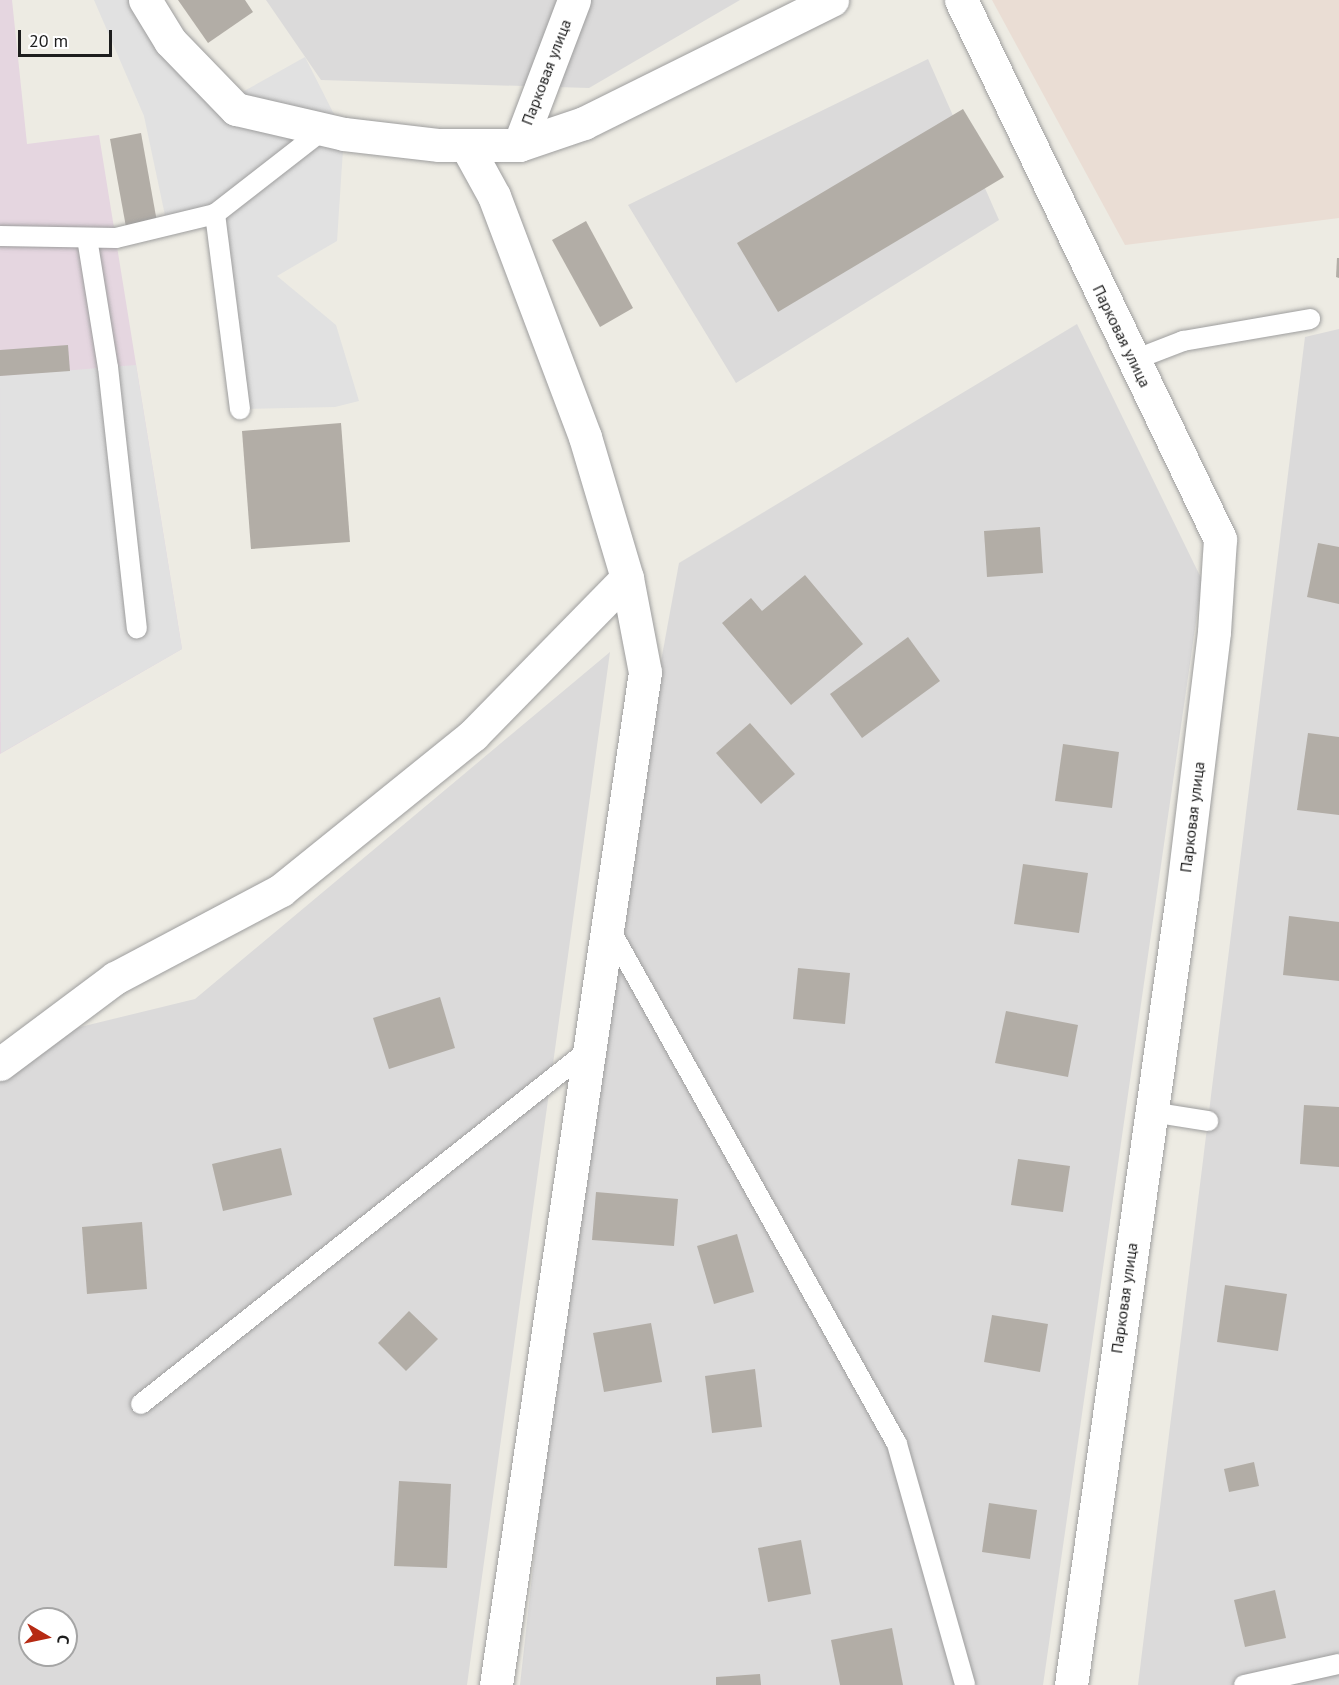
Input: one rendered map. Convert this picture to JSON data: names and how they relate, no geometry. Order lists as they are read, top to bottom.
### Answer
{
  "streets": {
    "street": ["Парковая улица"]
  },
  "scale_bar": "20 m",
  "north": "right"
}
